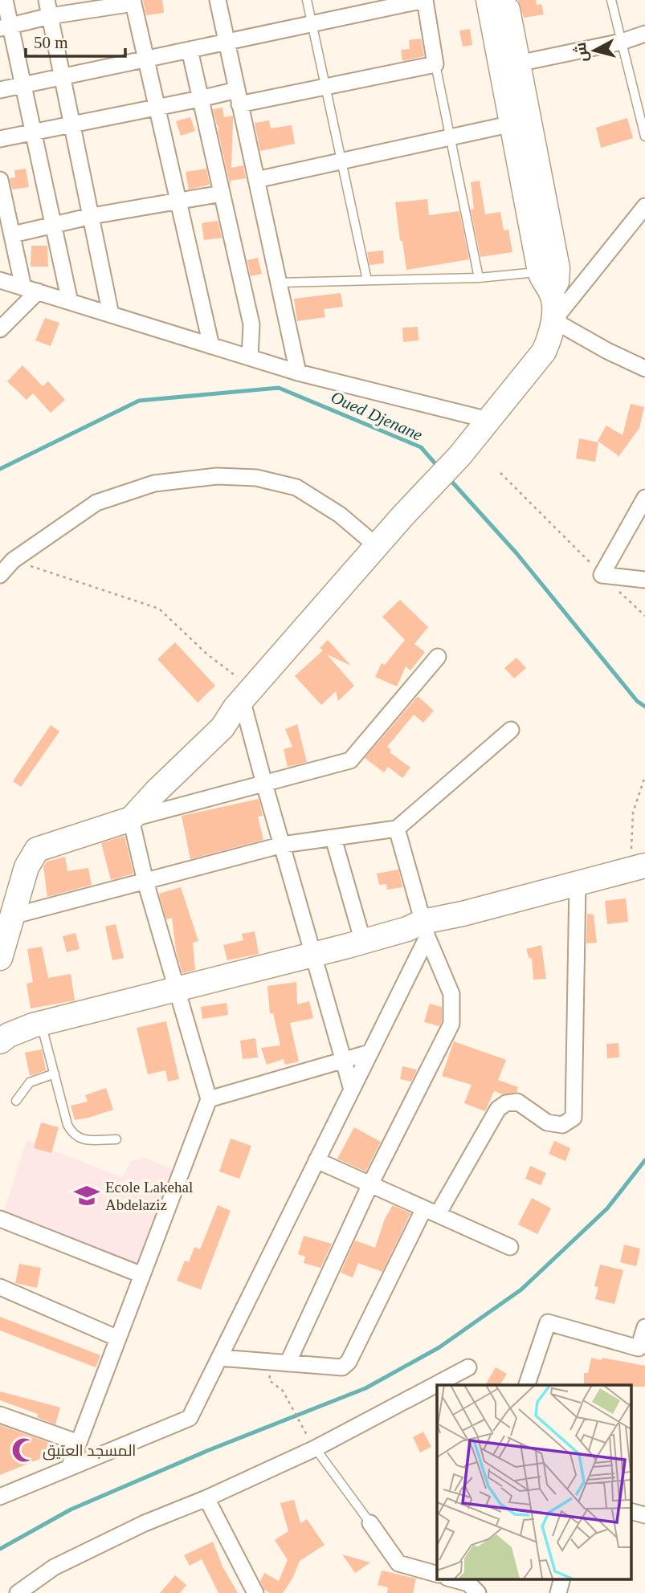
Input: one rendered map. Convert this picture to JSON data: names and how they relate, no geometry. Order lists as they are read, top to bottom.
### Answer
{
  "water": ["Oued Djenane"],
  "places": {
    "school or university": ["Ecole Lakehal Abdelaziz"],
    "mosque": ["المسجد العتيق"]
  },
  "scale_bar": "50 m",
  "north": "left"
}
